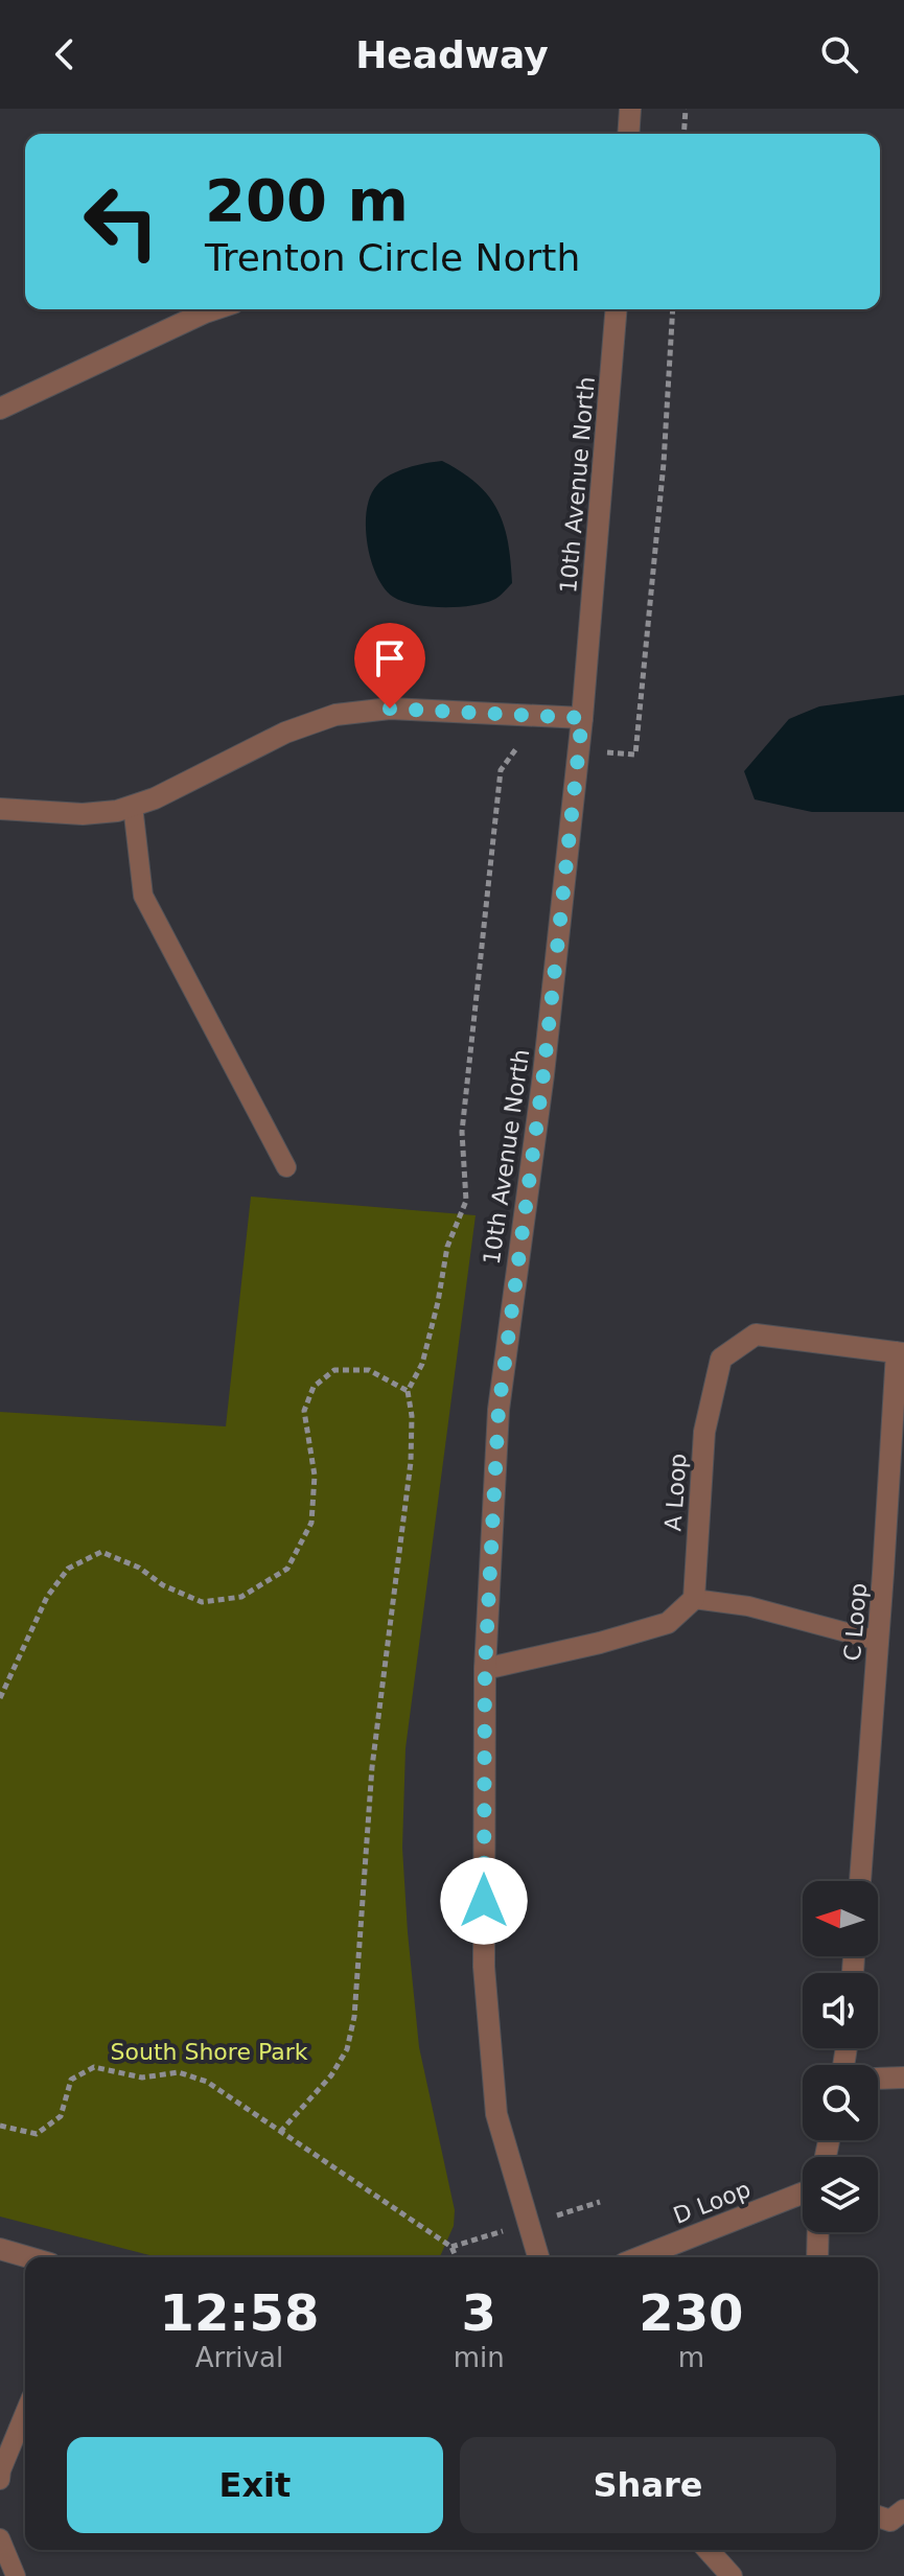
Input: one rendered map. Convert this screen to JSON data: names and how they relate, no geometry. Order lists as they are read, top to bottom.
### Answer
{
  "streets": {
    "street": [
      "10th Avenue North",
      "A Loop",
      "C Loop",
      "D Loop"
    ]
  },
  "crossings": [
    ["A Loop", "C Loop"]
  ],
  "parks": ["South Shore Park"],
  "north": "left",
  "page": {
    "header": "Headway",
    "turn": ["200 m", "Trenton Circle North"],
    "eta": [
      "12:58",
      "Arrival",
      "3",
      "min",
      "230",
      "m"
    ],
    "buttons": ["Exit", "Share"]
  }
}
